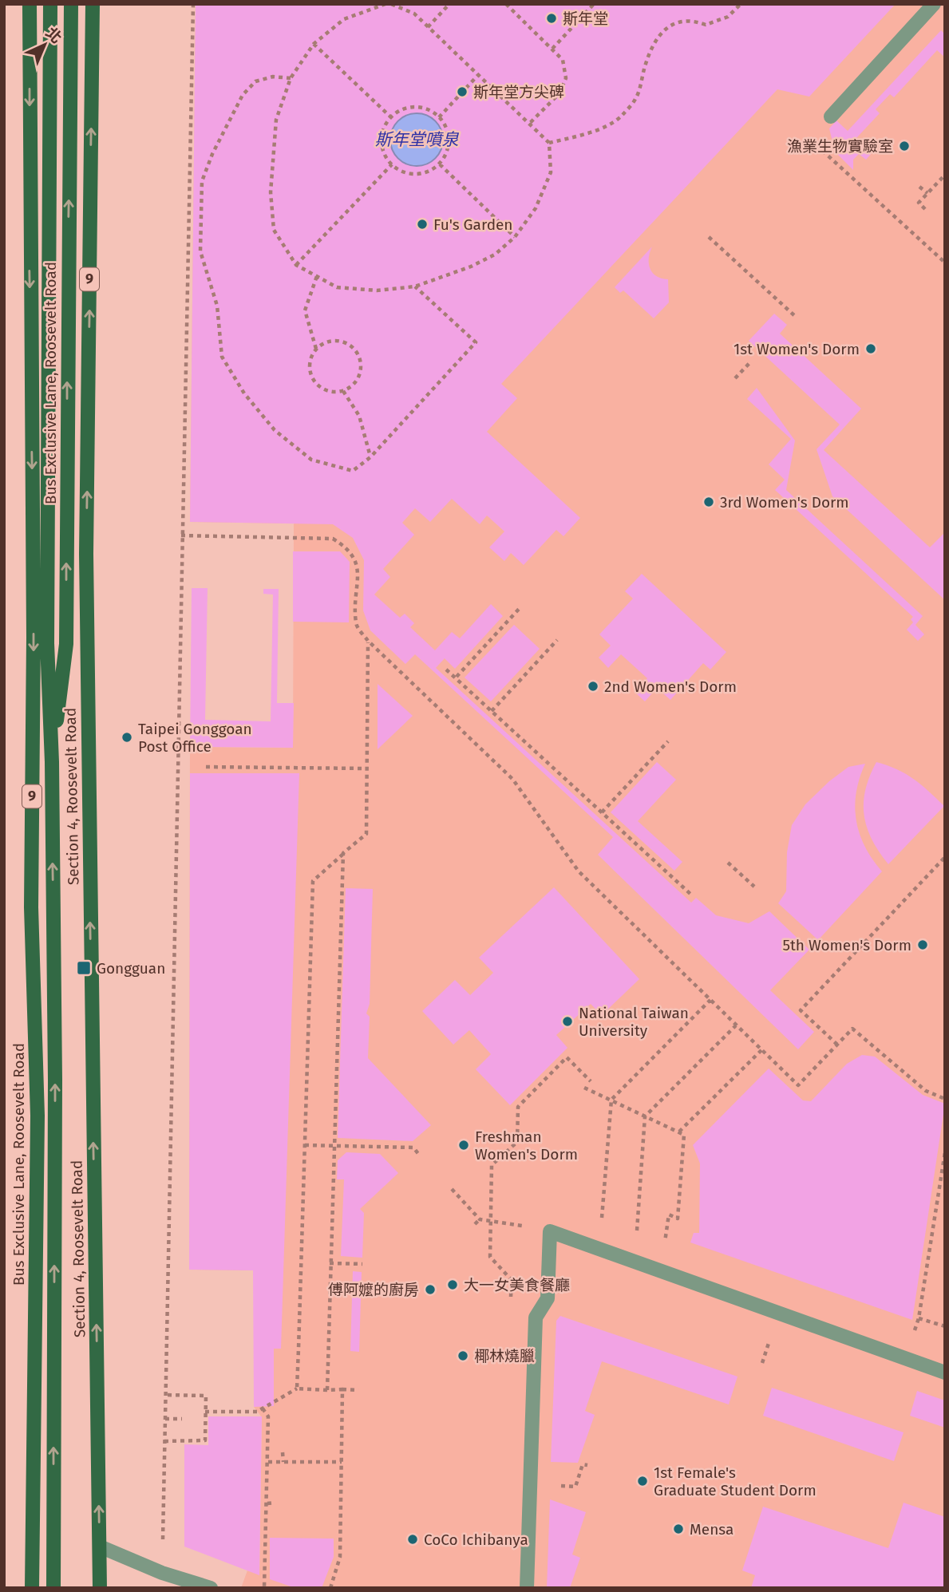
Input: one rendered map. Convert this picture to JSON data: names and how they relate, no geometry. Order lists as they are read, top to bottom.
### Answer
{
  "streets": {
    "main road": ["9", "Bus Exclusive Lane, Roosevelt Road", "Section 4, Roosevelt Road"]
  },
  "one_way": ["Section 4, Roosevelt Road"],
  "water": ["斯年堂噴泉"],
  "places": {
    "other": [
      "斯年堂",
      "斯年堂方尖碑",
      "漁業生物實驗室",
      "Fu's Garden",
      "1st Women's Dorm",
      "3rd Women's Dorm",
      "2nd Women's Dorm",
      "Taipei Gonggoan Post Office",
      "5th Women's Dorm",
      "National Taiwan University",
      "Freshman Women's Dorm",
      "大一女美食餐廳",
      "傅阿嬤的廚房",
      "椰林燒臘",
      "1st Female's Graduate Student Dorm",
      "Mensa",
      "CoCo Ichibanya"
    ],
    "transit": ["Gongguan"]
  },
  "north": "top right"
}
